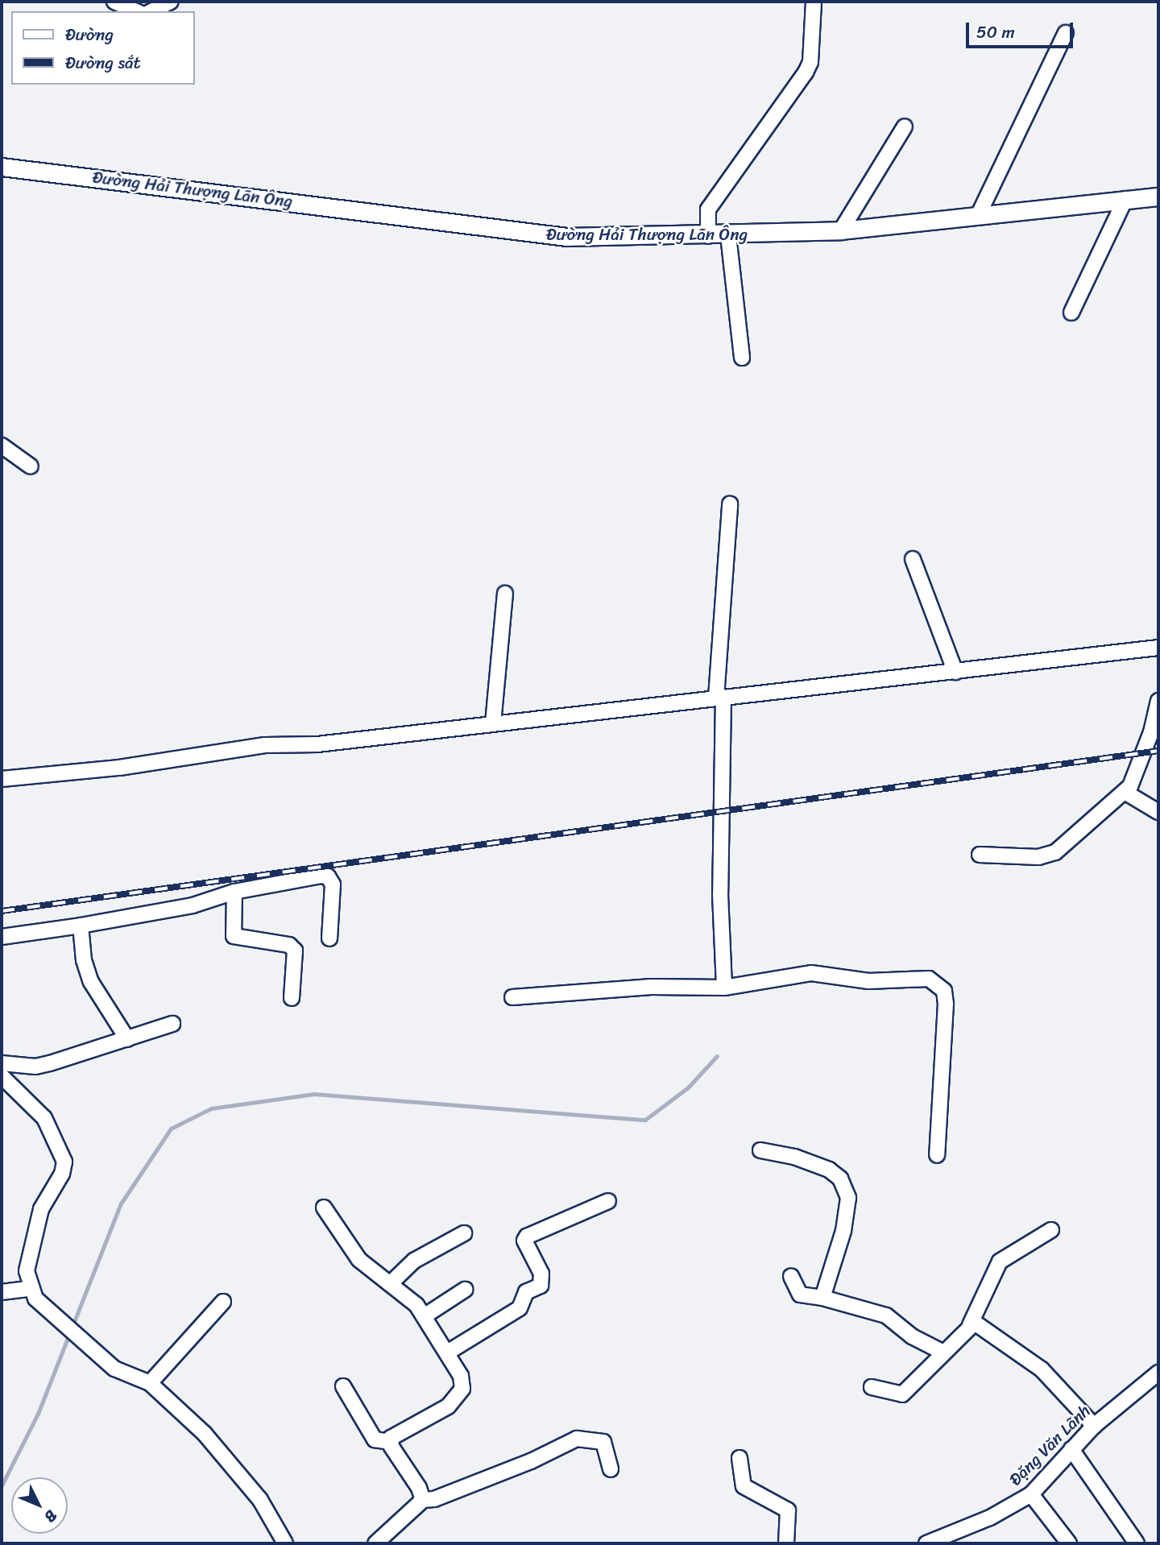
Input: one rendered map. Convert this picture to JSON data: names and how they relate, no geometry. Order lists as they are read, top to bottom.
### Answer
{
  "streets": {
    "street": ["Đường Hải Thượng Lãn Ông", "Đặng Văn Lãnh"]
  },
  "legend": ["Đường", "Đường sắt"],
  "scale_bar": "50 m",
  "north": "bottom right"
}
